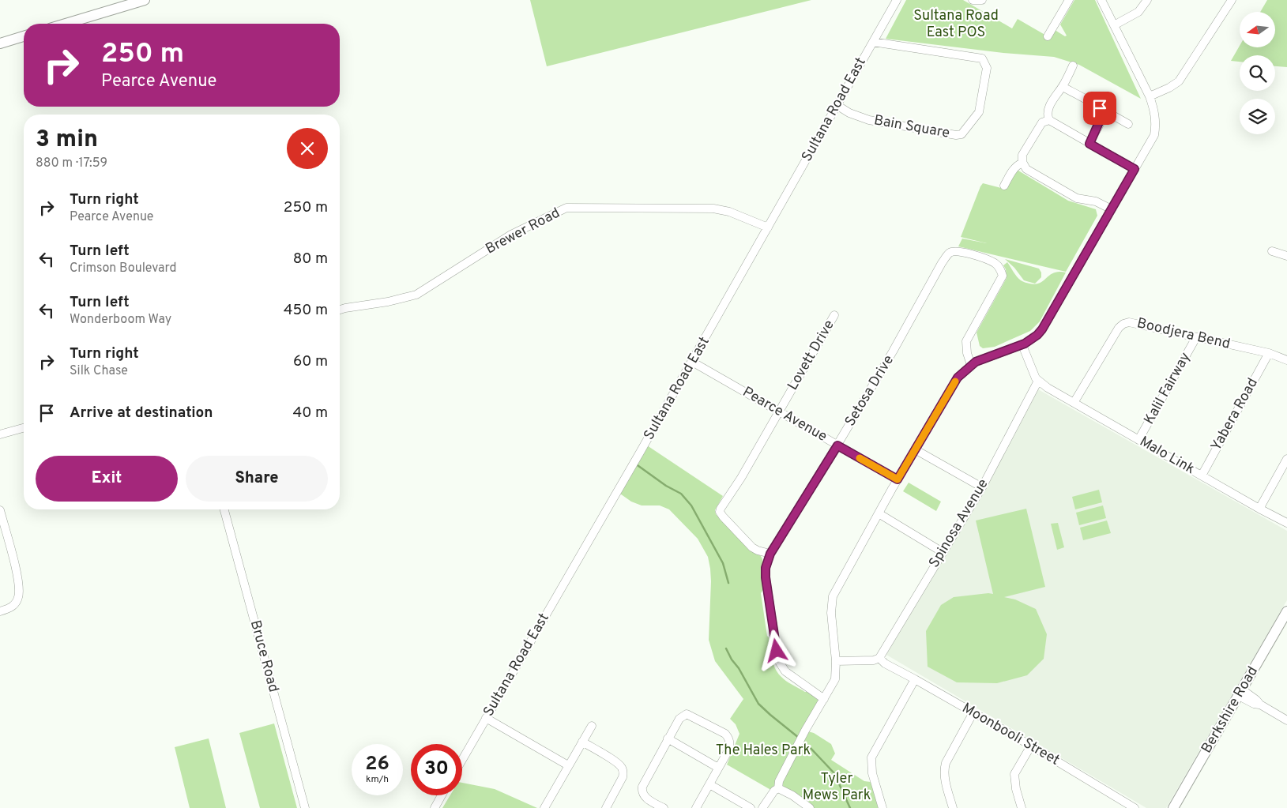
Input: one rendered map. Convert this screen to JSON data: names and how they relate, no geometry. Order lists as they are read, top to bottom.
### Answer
{
  "streets": {
    "main road": ["Berkshire Road"],
    "street": [
      "Sultana Road East",
      "Bain Square",
      "Brewer Road",
      "Boodjera Bend",
      "Lovett Drive",
      "Kalil Fairway",
      "Setosa Drive",
      "Pearce Avenue",
      "Yabera Road",
      "Malo Link",
      "Spinosa Avenue",
      "Bruce Road",
      "Moonbooli Street"
    ]
  },
  "crossings": [
    ["Sultana Road East", "Bain Square"],
    ["Sultana Road East", "Brewer Road"],
    ["Sultana Road East", "Pearce Avenue"],
    ["Boodjera Bend", "Kalil Fairway"],
    ["Boodjera Bend", "Yabera Road"],
    ["Boodjera Bend", "Malo Link"],
    ["Lovett Drive", "Setosa Drive"],
    ["Lovett Drive", "Pearce Avenue"],
    ["Kalil Fairway", "Malo Link"],
    ["Setosa Drive", "Pearce Avenue"],
    ["Yabera Road", "Malo Link"],
    ["Malo Link", "Spinosa Avenue"],
    ["Spinosa Avenue", "Moonbooli Street"]
  ],
  "parks": ["Sultana Road East POS", "The Hales Park", "Tyler Mews Park"],
  "north": "left",
  "page": {
    "turn": ["250 m", "Pearce Avenue"],
    "heading": ["3 min", "880 m · 17:59"],
    "list": [
      {
        "name": "Turn right",
        "note": "Pearce Avenue",
        "value": "250 m"
      },
      {
        "name": "Turn left",
        "note": "Crimson Boulevard",
        "value": "80 m"
      },
      {
        "name": "Turn left",
        "note": "Wonderboom Way",
        "value": "450 m"
      },
      {
        "name": "Turn right",
        "note": "Silk Chase",
        "value": "60 m"
      },
      {
        "name": "Arrive at destination",
        "value": "40 m"
      }
    ],
    "buttons": ["Exit", "Share"],
    "speed": "26 km/h",
    "limit": "30"
  }
}
